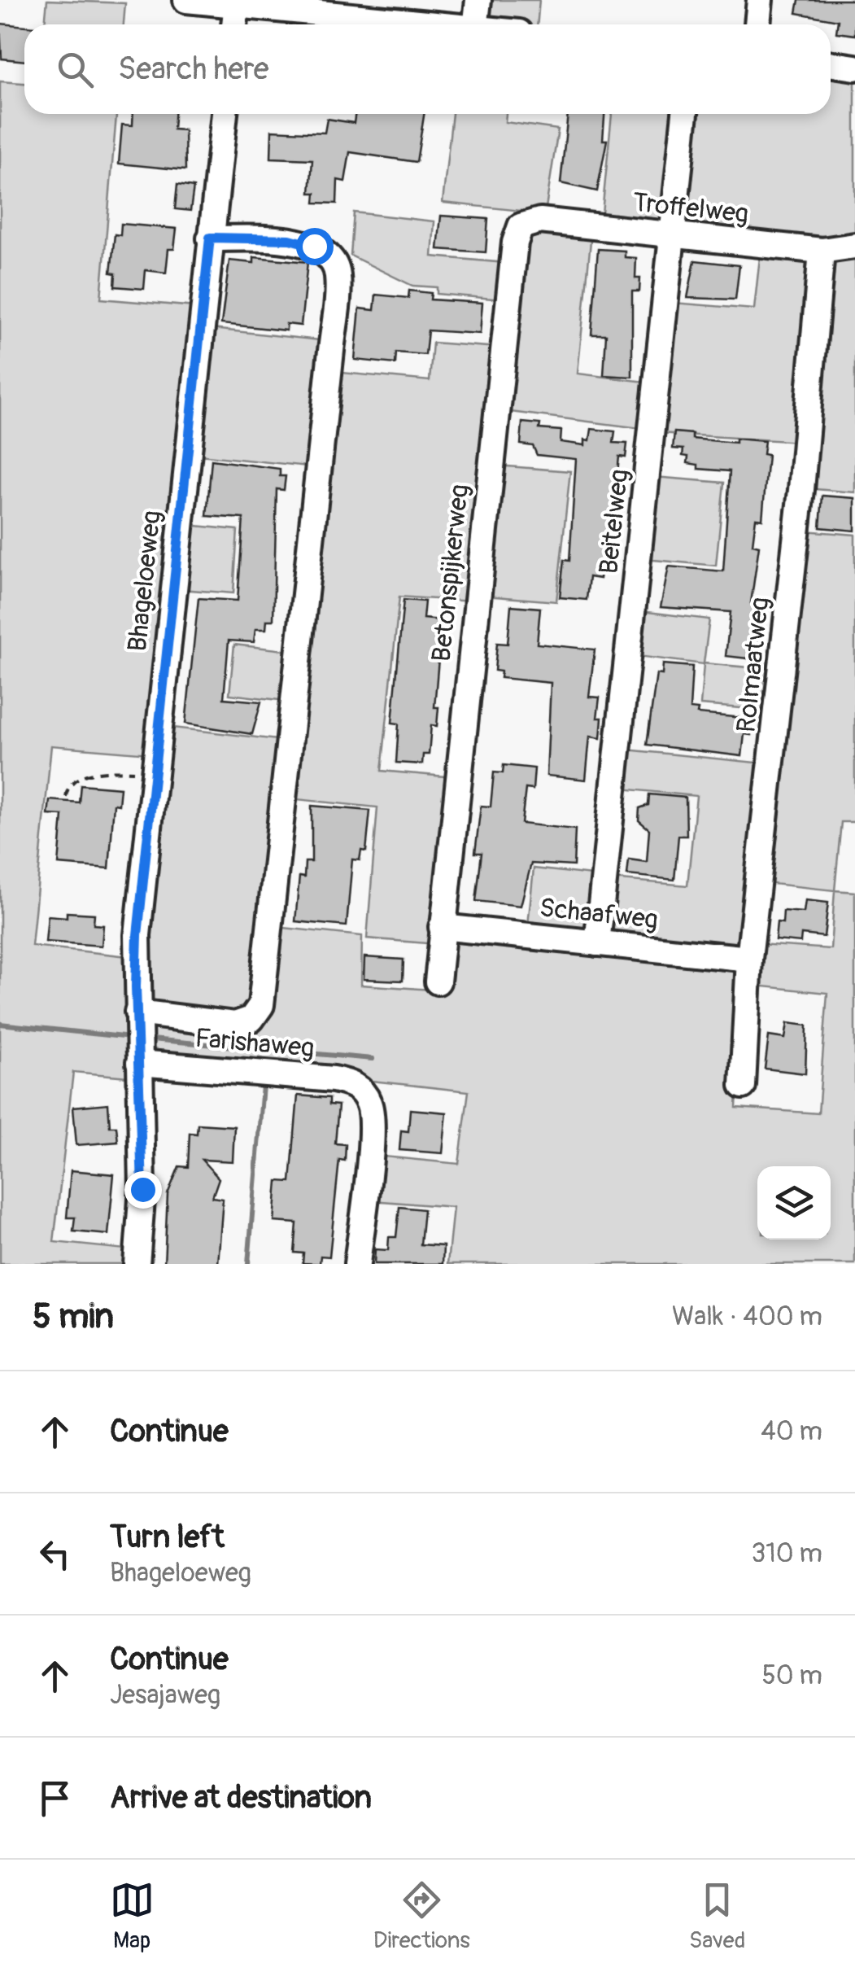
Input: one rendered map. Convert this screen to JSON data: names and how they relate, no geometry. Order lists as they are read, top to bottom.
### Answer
{
  "streets": {
    "street": [
      "Troffelweg",
      "Beitelweg",
      "Betonspijkerweg",
      "Bhageloeweg",
      "Rolmaatweg",
      "Schaafweg",
      "Farishaweg"
    ]
  },
  "crossings": [
    ["Troffelweg", "Beitelweg"],
    ["Troffelweg", "Betonspijkerweg"],
    ["Troffelweg", "Rolmaatweg"],
    ["Beitelweg", "Schaafweg"],
    ["Betonspijkerweg", "Schaafweg"],
    ["Bhageloeweg", "Farishaweg"],
    ["Rolmaatweg", "Schaafweg"]
  ],
  "page": {
    "search": "Search here",
    "heading": ["5 min", "Walk · 400 m"],
    "list": [
      ["Continue", "40 m"],
      ["Turn left", "Bhageloeweg", "310 m"],
      ["Continue", "Jesajaweg", "50 m"],
      "Arrive at destination"
    ],
    "nav": ["Map", "Directions", "Saved"]
  }
}
